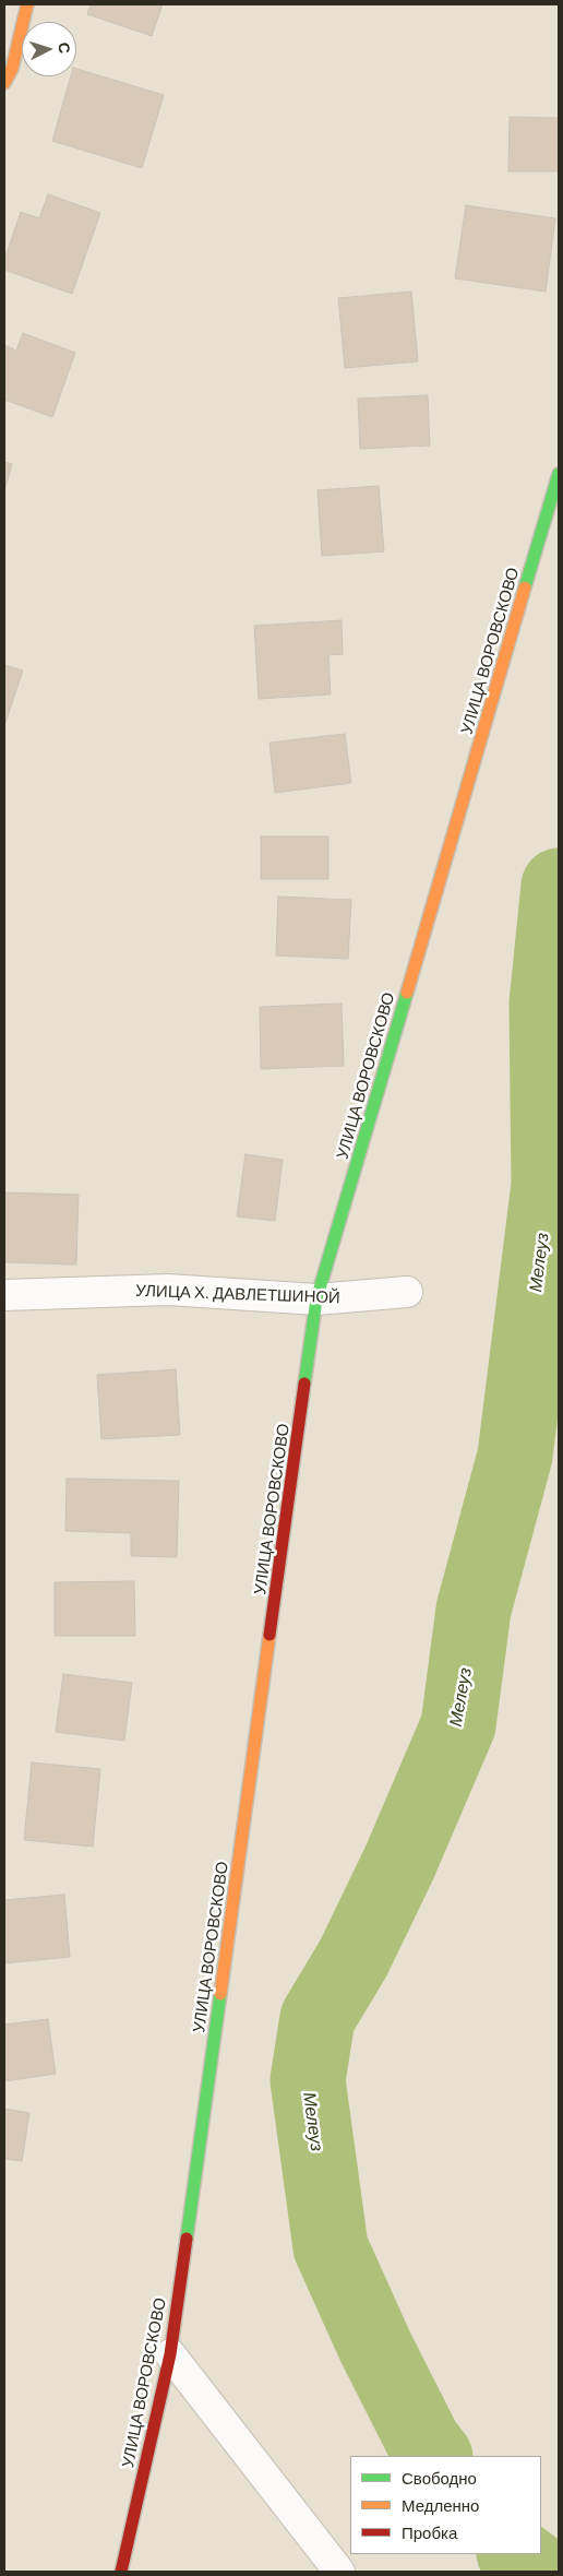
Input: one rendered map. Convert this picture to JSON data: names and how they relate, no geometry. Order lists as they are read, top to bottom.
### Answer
{
  "streets": {
    "street": ["УЛИЦА ВОРОВСКОВО", "УЛИЦА Х. ДАВЛЕТШИНОЙ"]
  },
  "crossings": [
    ["УЛИЦА ВОРОВСКОВО", "УЛИЦА Х. ДАВЛЕТШИНОЙ"]
  ],
  "water": ["Мелеуз"],
  "legend": ["Свободно", "Медленно", "Пробка"],
  "north": "right"
}
